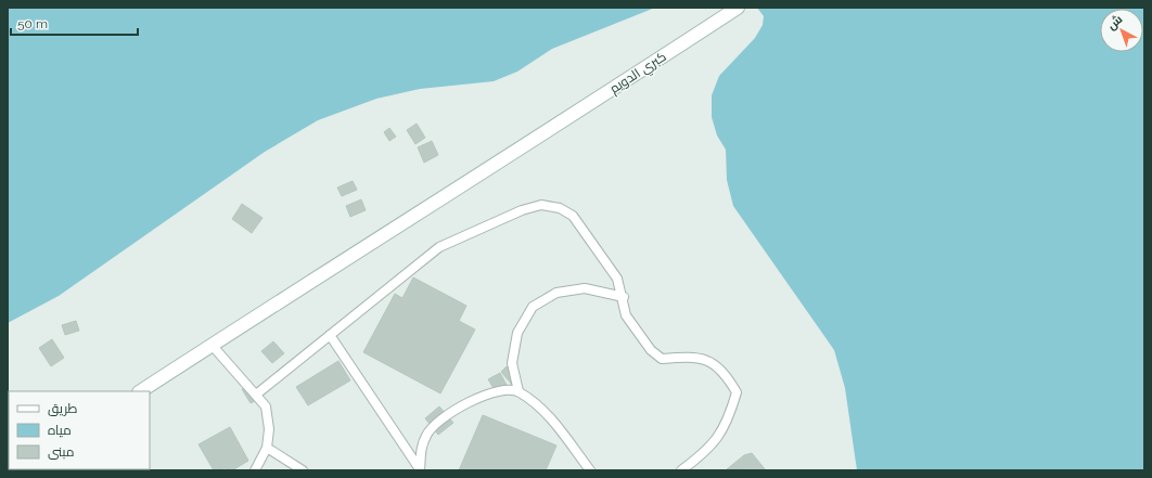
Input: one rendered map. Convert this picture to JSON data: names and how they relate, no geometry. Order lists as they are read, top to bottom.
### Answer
{
  "streets": {
    "main road": ["كبري الدويم"]
  },
  "legend": ["طريق", "مياه", "مبنى"],
  "scale_bar": "50 m",
  "north": "top left"
}
